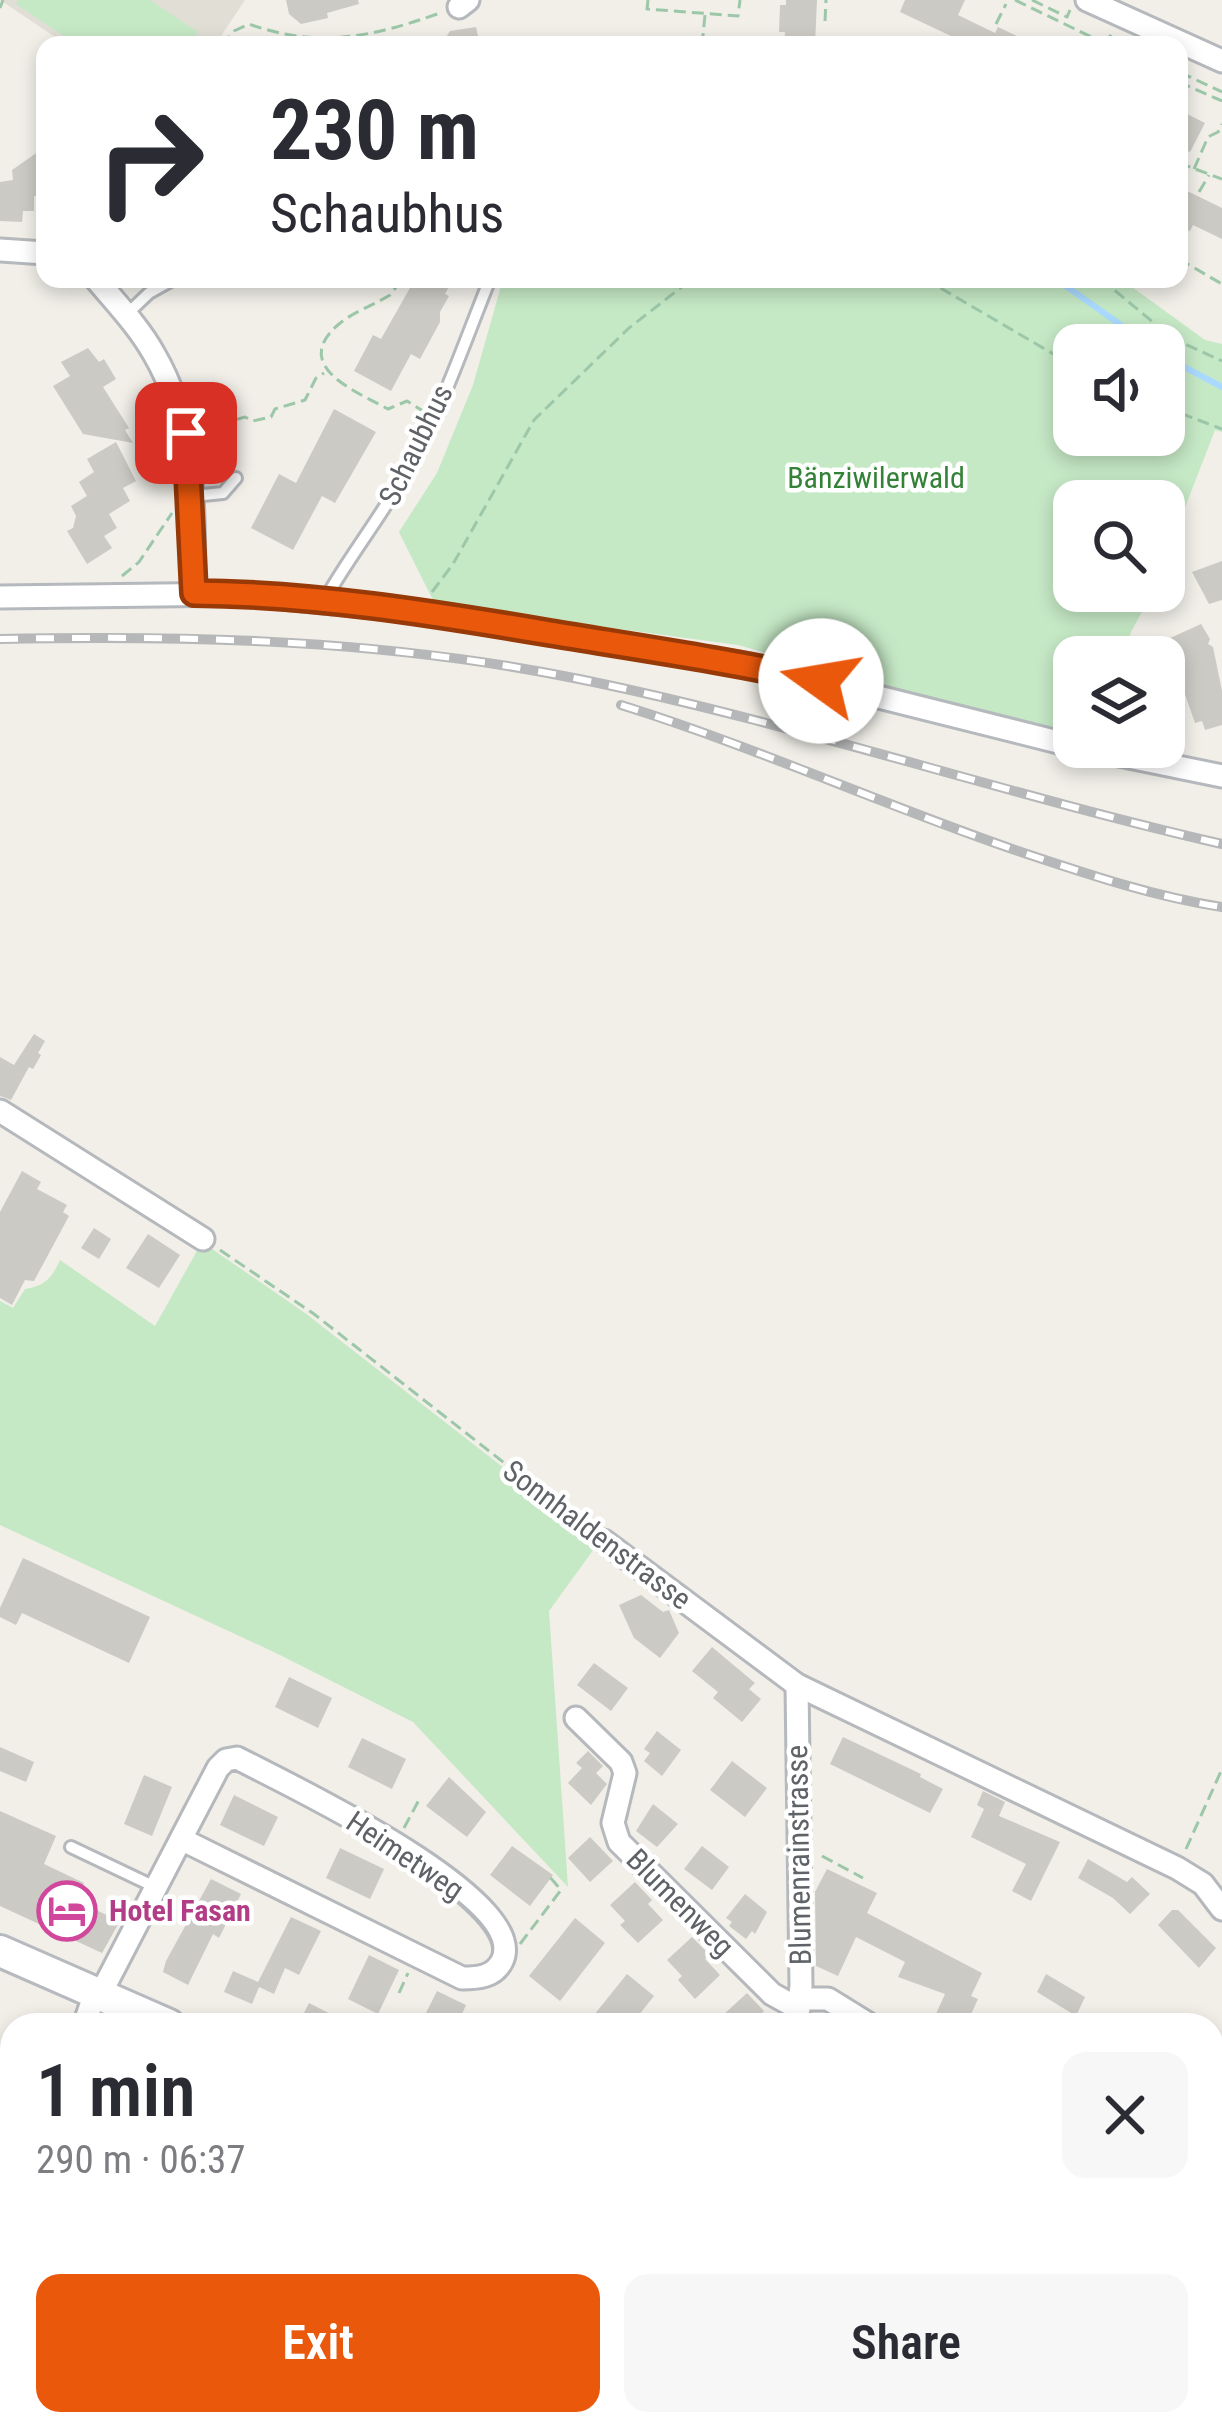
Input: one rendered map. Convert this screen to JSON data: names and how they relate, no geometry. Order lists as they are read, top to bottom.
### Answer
{
  "streets": {
    "street": [
      "Sonnhaldenstrasse",
      "Blumenrainstrasse",
      "Heimetweg",
      "Blumenweg"
    ],
    "lane": ["Schaubhus"]
  },
  "crossings": [
    ["Sonnhaldenstrasse", "Blumenrainstrasse"],
    ["Blumenrainstrasse", "Blumenweg"]
  ],
  "parks": ["Bänziwilerwald"],
  "places": {
    "hotel": ["Hotel Fasan"]
  },
  "page": {
    "turn": ["230 m", "Schaubhus"],
    "heading": ["1 min", "290 m · 06:37"],
    "buttons": ["Exit", "Share"]
  }
}
